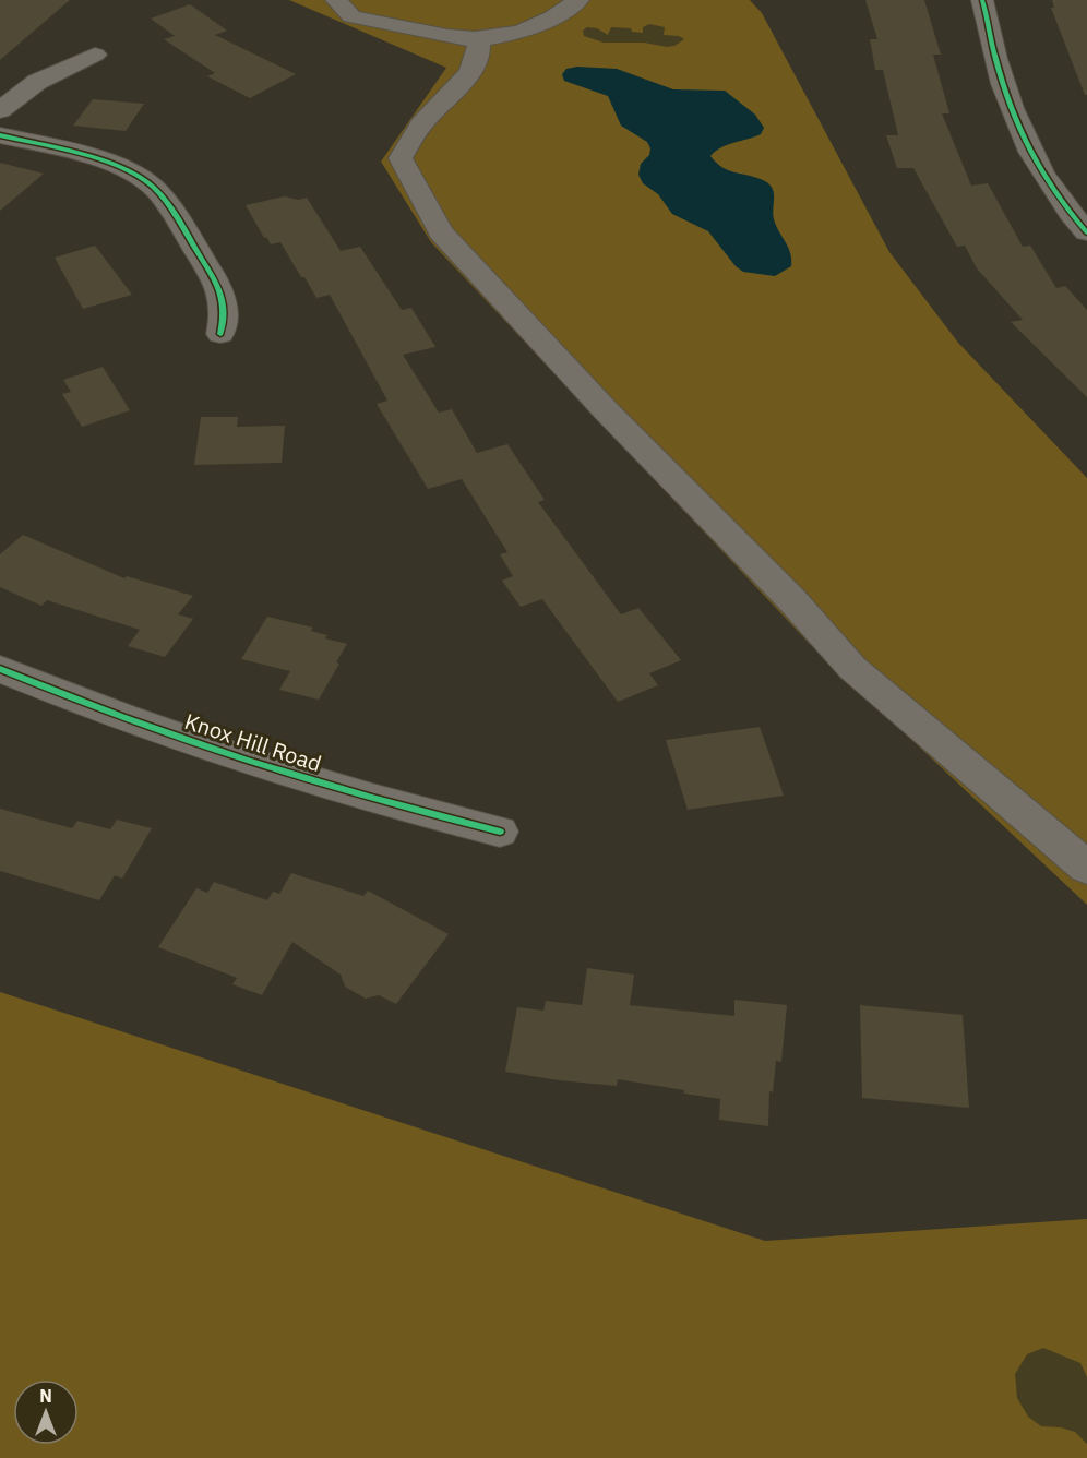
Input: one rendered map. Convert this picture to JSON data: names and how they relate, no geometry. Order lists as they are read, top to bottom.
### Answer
{
  "streets": {
    "street": ["Knox Hill Road"]
  },
  "north": "top"
}
